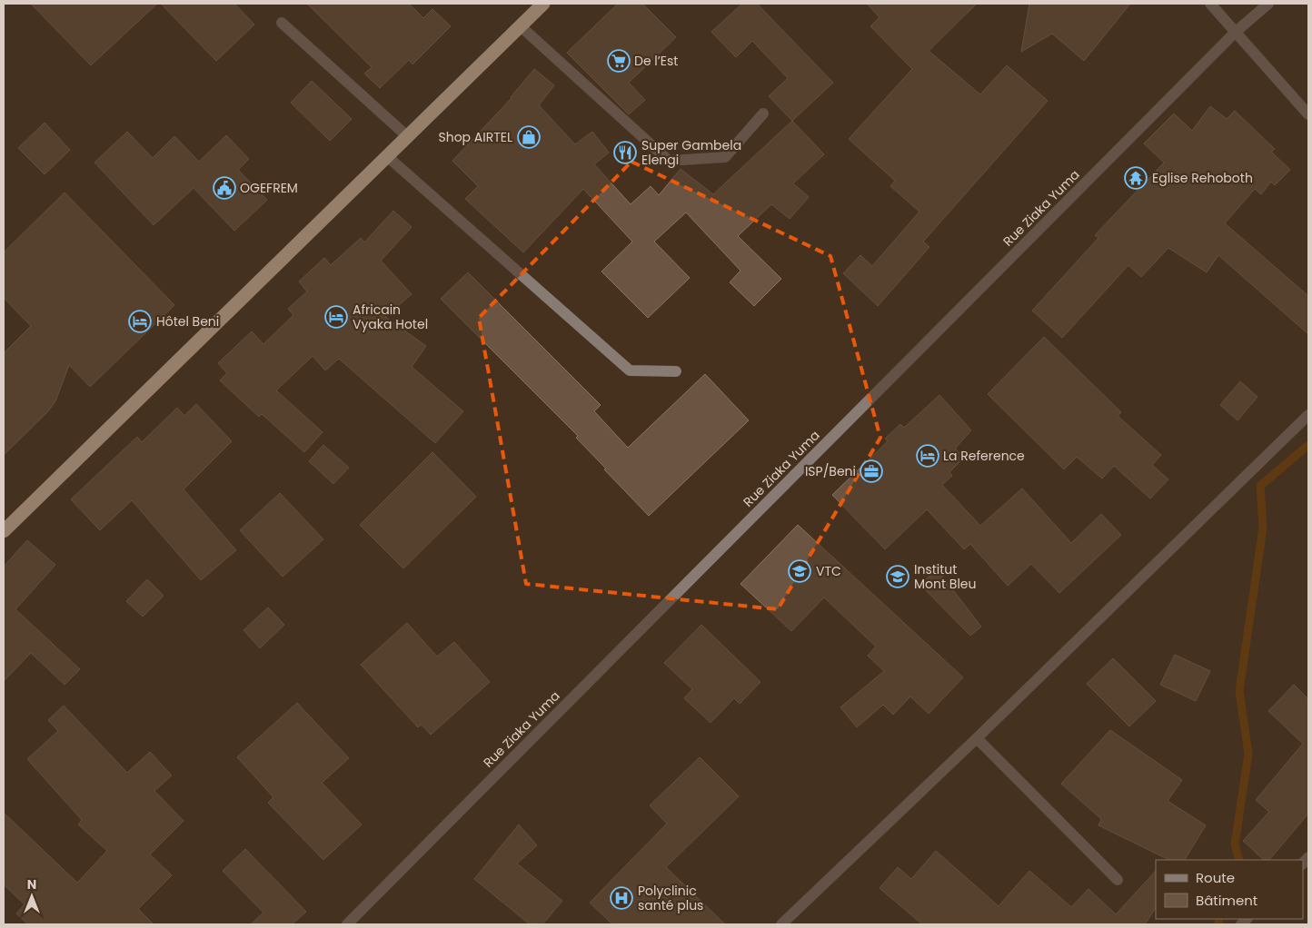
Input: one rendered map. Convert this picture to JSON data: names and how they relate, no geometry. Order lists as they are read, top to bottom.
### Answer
{
  "streets": {
    "street": ["Rue Ziaka Yuma"]
  },
  "places": {
    "supermarket": ["De l’Est"],
    "shop": ["Shop AIRTEL"],
    "restaurant": ["Super Gambela Elengi"],
    "temple": ["Eglise Rehoboth"],
    "public building": ["OGEFREM"],
    "hotel": ["Africain Vyaka Hotel", "Hôtel Beni", "La Reference"],
    "office": ["ISP/Beni"],
    "school or university": ["VTC", "Institut Mont Bleu"],
    "hospital": ["Polyclinic santé plus"]
  },
  "legend": ["Route", "Bâtiment"],
  "north": "top"
}
